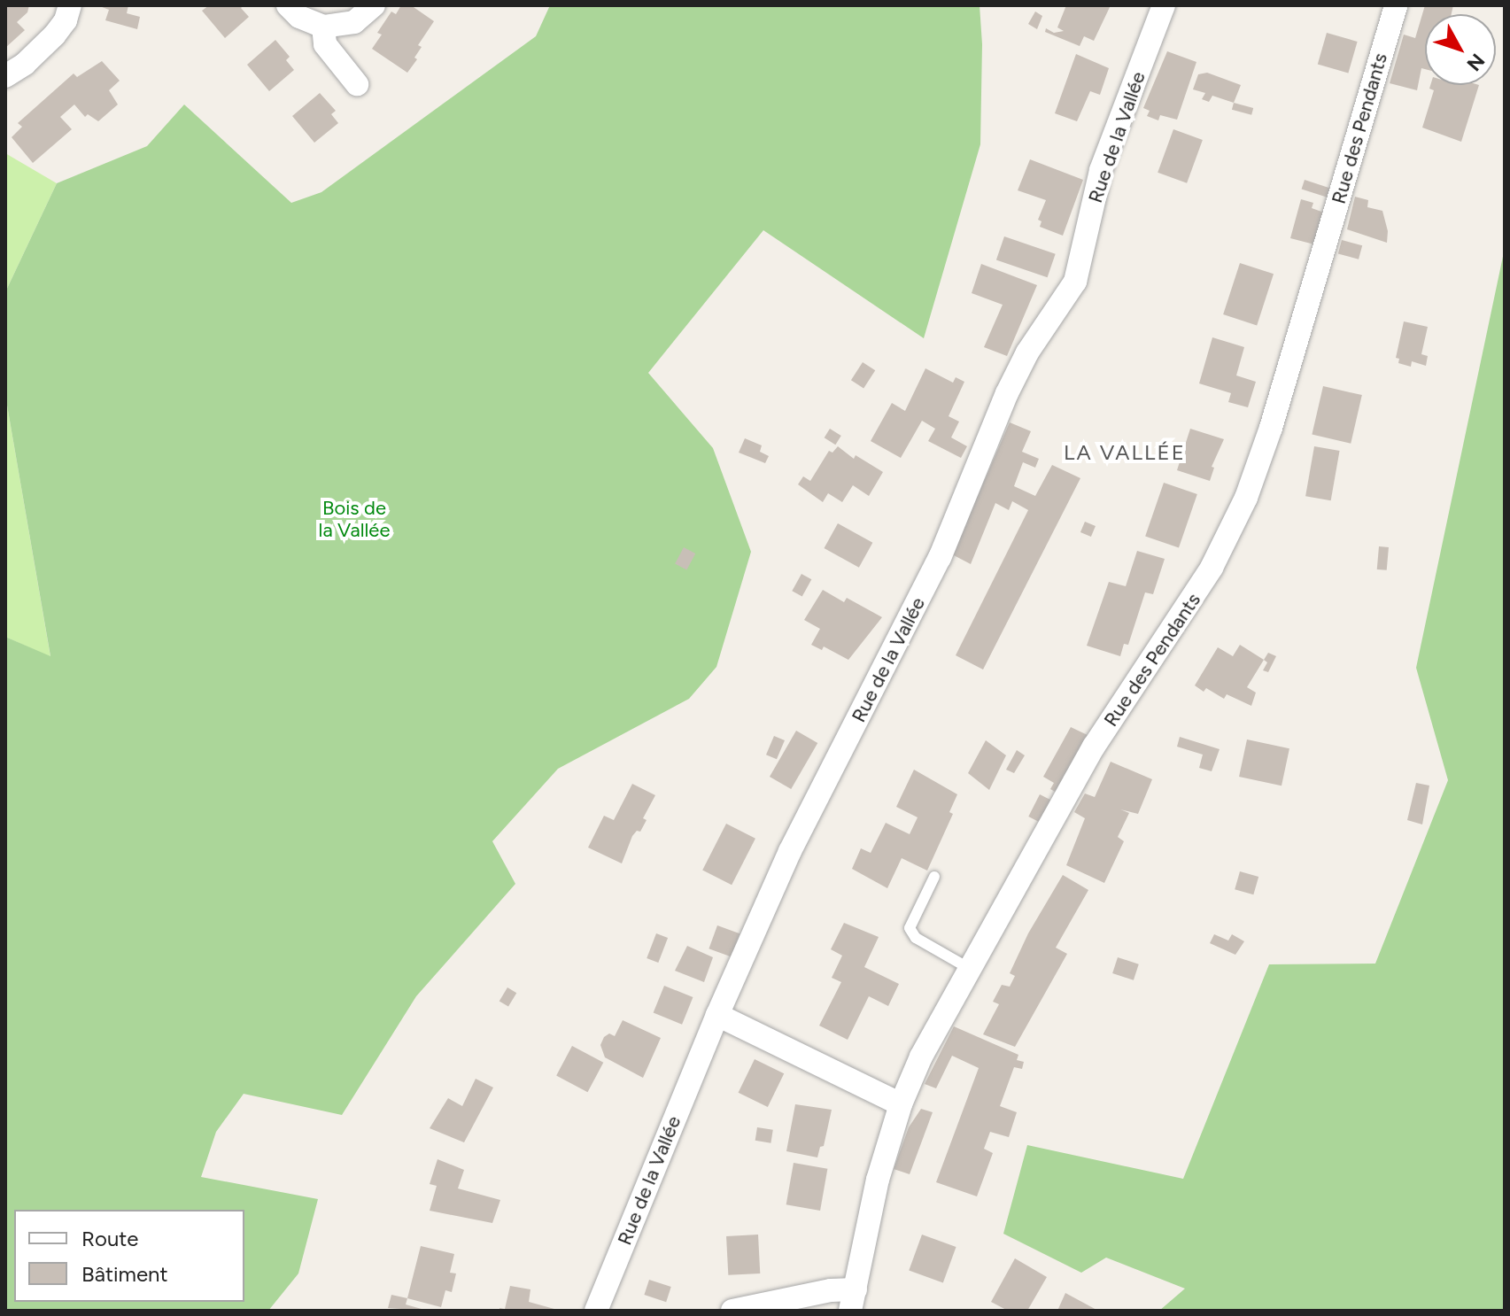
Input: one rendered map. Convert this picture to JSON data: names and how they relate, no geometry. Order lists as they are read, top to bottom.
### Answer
{
  "streets": {
    "street": ["Rue des Pendants", "Rue de la Vallée"]
  },
  "districts": ["LA VALLÉE"],
  "parks": ["Bois de la Vallée"],
  "legend": ["Route", "Bâtiment"],
  "north": "bottom right"
}
